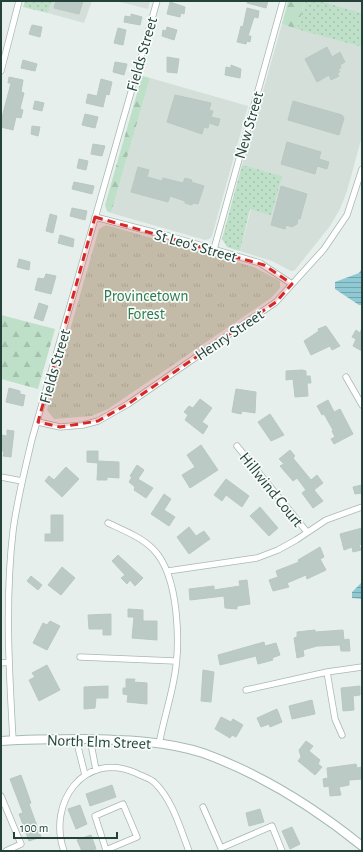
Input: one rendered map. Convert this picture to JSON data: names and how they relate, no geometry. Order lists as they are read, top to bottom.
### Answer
{
  "streets": {
    "main road": ["North Elm Street"],
    "street": [
      "Fields Street",
      "New Street",
      "St Leo's Street",
      "Henry Street",
      "Hillwind Court"
    ]
  },
  "crossings": [
    ["Fields Street", "St Leo's Street"],
    ["Fields Street", "Henry Street"],
    ["Fields Street", "North Elm Street"],
    ["New Street", "St Leo's Street"],
    ["St Leo's Street", "Henry Street"]
  ],
  "parks": ["Provincetown Forest"],
  "scale_bar": "100 m"
}
